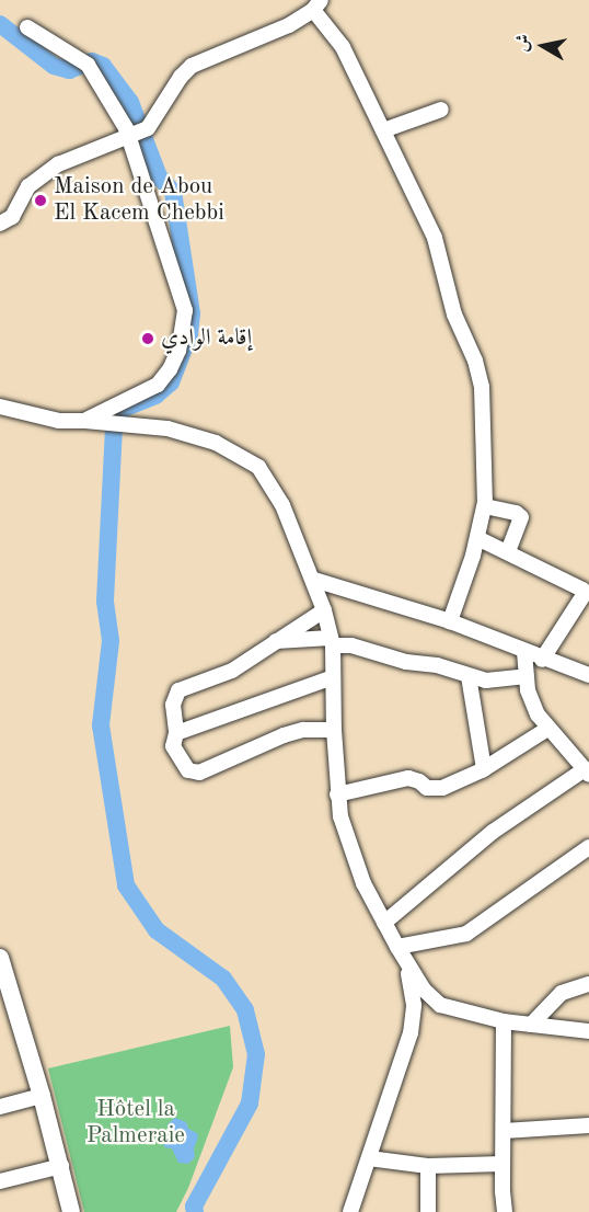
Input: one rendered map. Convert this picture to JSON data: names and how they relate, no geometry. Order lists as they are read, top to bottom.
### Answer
{
  "parks": ["Hôtel la Palmeraie"],
  "places": ["Maison de Abou El Kacem Chebbi", "إقامة الوادي"],
  "north": "left"
}
